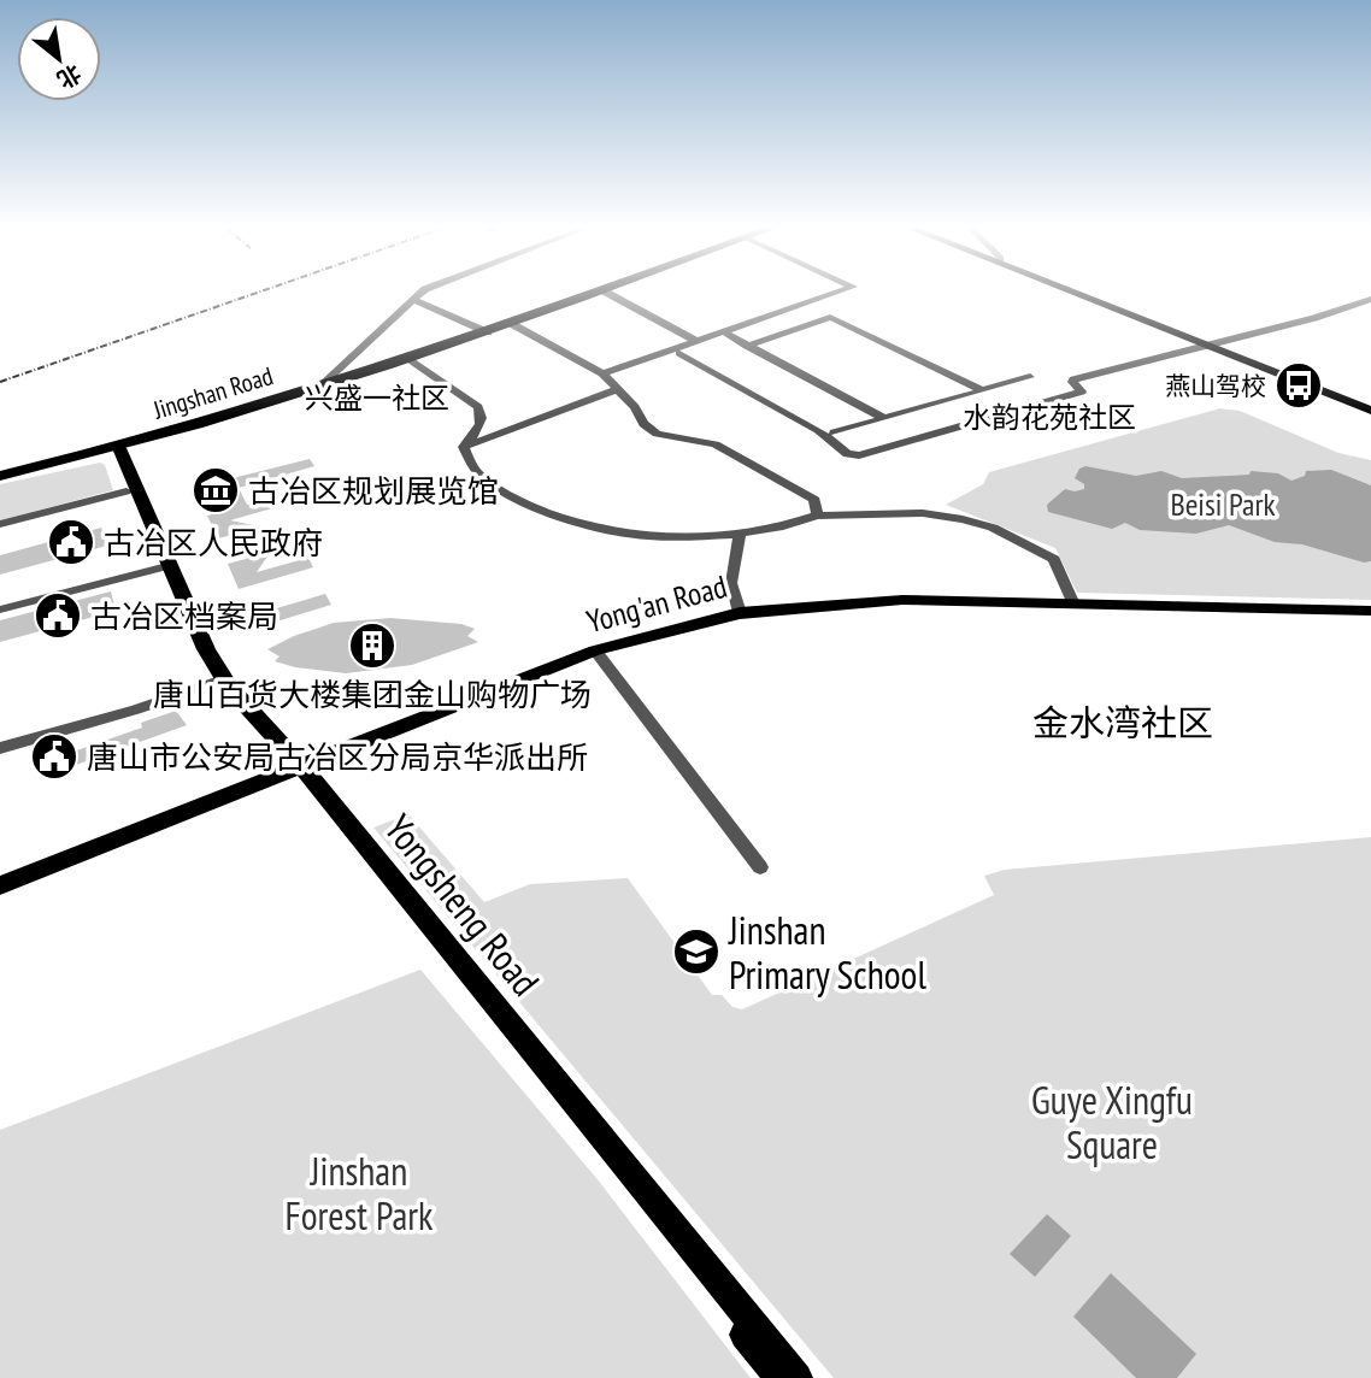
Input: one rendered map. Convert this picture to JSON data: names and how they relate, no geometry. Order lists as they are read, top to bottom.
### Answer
{
  "streets": {
    "highway": ["Jingshan Road"],
    "main road": ["Yong'an Road", "Yongsheng Road"]
  },
  "crossings": [
    ["Jingshan Road", "Yongsheng Road"],
    ["Yong'an Road", "Yongsheng Road"]
  ],
  "districts": ["兴盛一社区", "水韵花苑社区", "金水湾社区"],
  "parks": ["Beisi Park", "Guye Xingfu Square", "Jinshan Forest Park"],
  "places": {
    "bus stop": ["燕山驾校"],
    "museum": ["古冶区规划展览馆"],
    "public building": ["古冶区人民政府", "古冶区档案局", "唐山市公安局古冶区分局京华派出所"],
    "building": ["唐山百货大楼集团金山购物广场"],
    "school or university": ["Jinshan Primary School"]
  },
  "north": "bottom right"
}
